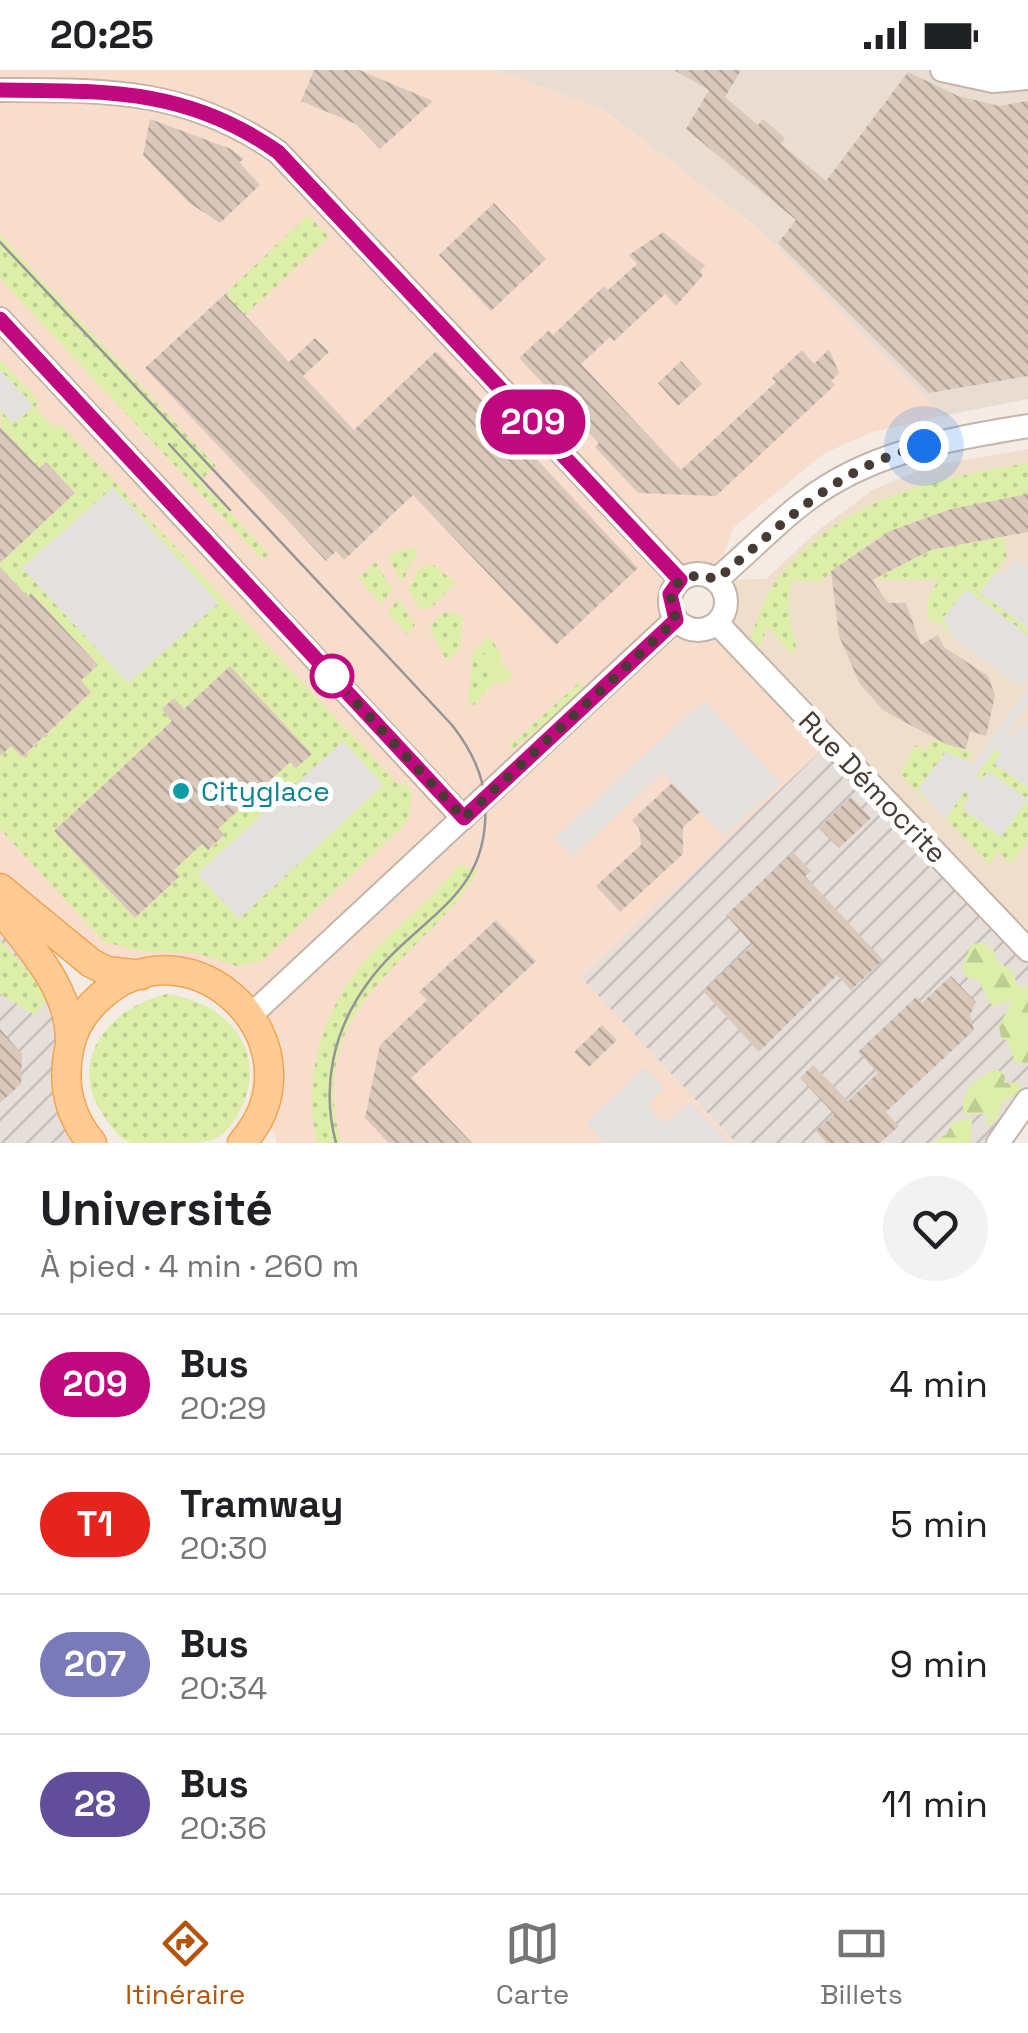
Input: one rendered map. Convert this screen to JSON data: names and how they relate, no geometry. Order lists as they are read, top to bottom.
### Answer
{
  "streets": {
    "street": ["Rue Démocrite"]
  },
  "places": ["Cityglace"],
  "lines": ["bus line 209"],
  "page": {
    "status": "20:25",
    "on_map": "209",
    "heading": ["Université", "À pied · 4 min · 260 m"],
    "list": [
      {
        "mark": "209",
        "name": "Bus",
        "note": "20:29",
        "value": "4 min"
      },
      {
        "mark": "T1",
        "name": "Tramway",
        "note": "20:30",
        "value": "5 min"
      },
      {
        "mark": "207",
        "name": "Bus",
        "note": "20:34",
        "value": "9 min"
      },
      {
        "mark": "28",
        "name": "Bus",
        "note": "20:36",
        "value": "11 min"
      }
    ],
    "tabs": ["Itinéraire", "Carte", "Billets"]
  }
}
